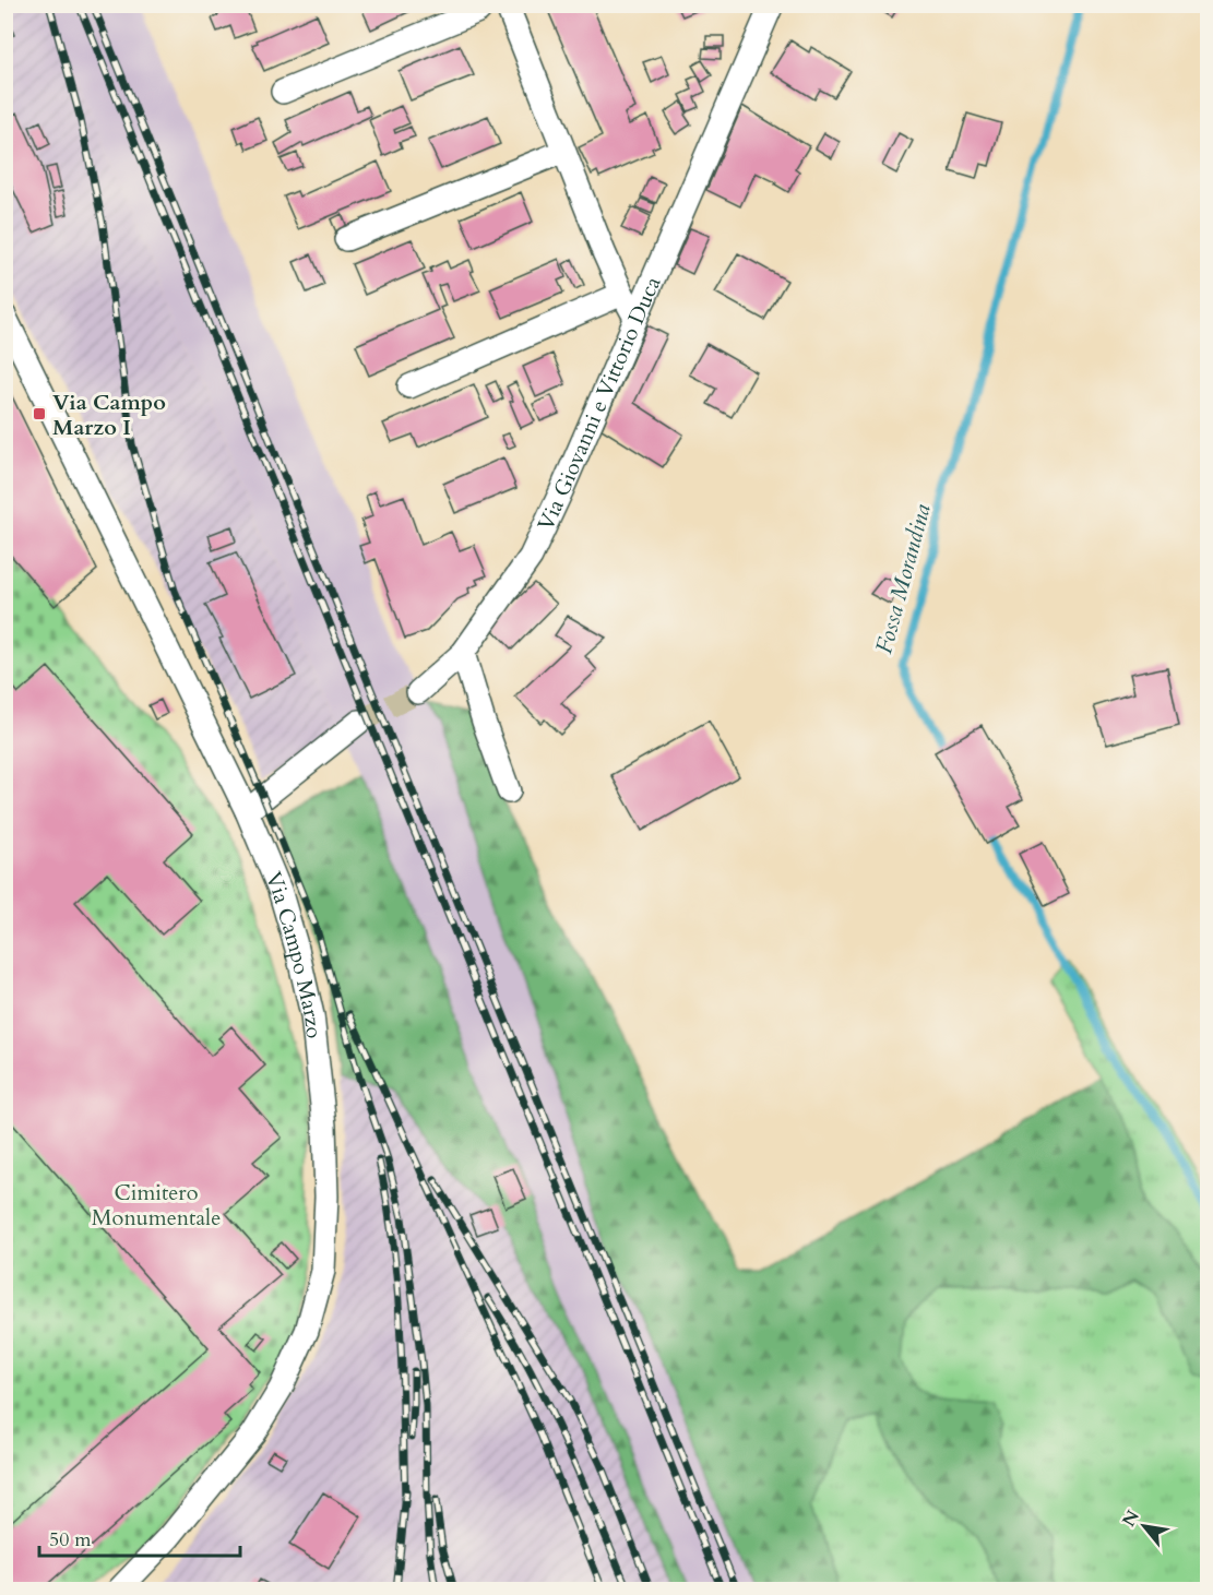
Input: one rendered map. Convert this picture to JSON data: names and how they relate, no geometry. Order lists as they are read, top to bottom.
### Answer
{
  "streets": {
    "street": ["Via Giovanni e Vittorio Duca", "Via Campo Marzo"]
  },
  "water": ["Fossa Morandina"],
  "parks": ["Cimitero Monumentale"],
  "places": {
    "transit": ["Via Campo Marzo I"]
  },
  "scale_bar": "50 m",
  "north": "top left"
}
